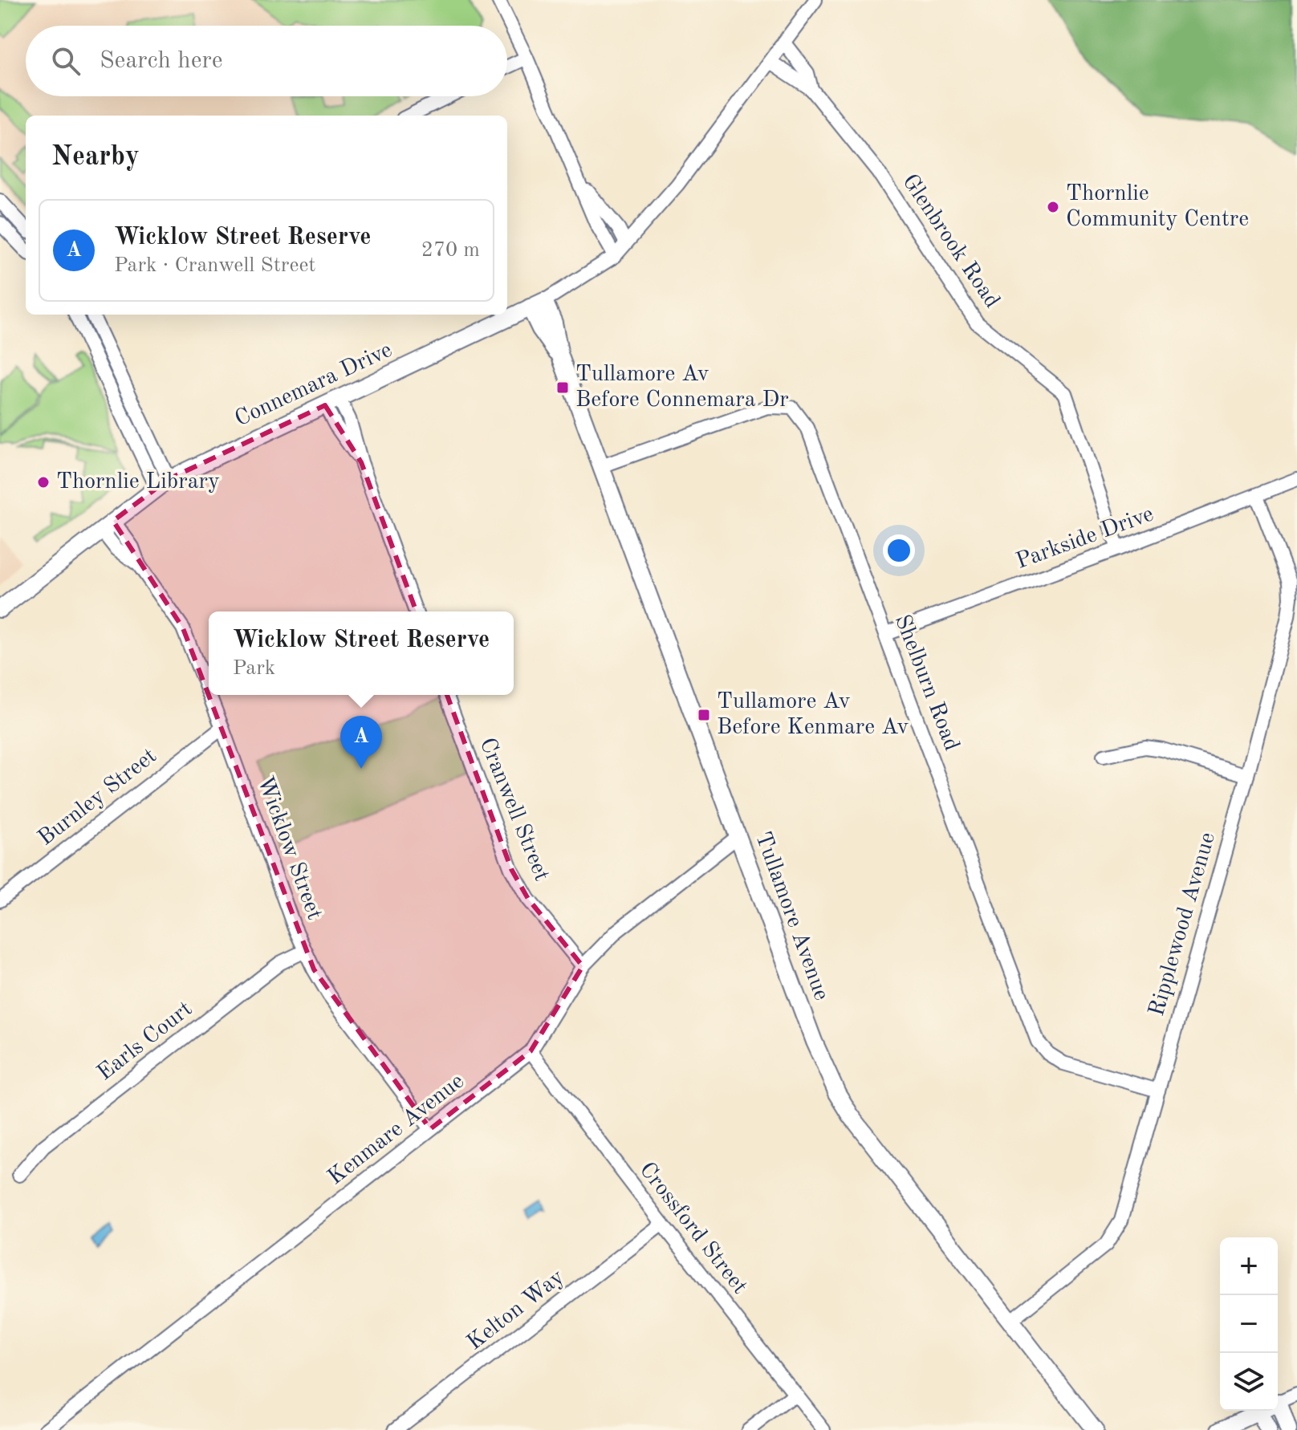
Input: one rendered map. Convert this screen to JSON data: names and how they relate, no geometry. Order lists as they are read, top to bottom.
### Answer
{
  "streets": {
    "street": [
      "Glenbrook Road",
      "Connemara Drive",
      "Parkside Drive",
      "Shelburn Road",
      "Burnley Street",
      "Cranwell Street",
      "Wicklow Street",
      "Tullamore Avenue",
      "Ripplewood Avenue",
      "Earls Court",
      "Kenmare Avenue",
      "Crossford Street",
      "Kelton Way"
    ]
  },
  "crossings": [
    ["Glenbrook Road", "Connemara Drive"],
    ["Glenbrook Road", "Parkside Drive"],
    ["Connemara Drive", "Wicklow Street"],
    ["Connemara Drive", "Tullamore Avenue"],
    ["Parkside Drive", "Shelburn Road"],
    ["Parkside Drive", "Ripplewood Avenue"],
    ["Shelburn Road", "Tullamore Avenue"],
    ["Shelburn Road", "Ripplewood Avenue"],
    ["Burnley Street", "Wicklow Street"],
    ["Cranwell Street", "Kenmare Avenue"],
    ["Wicklow Street", "Earls Court"],
    ["Wicklow Street", "Kenmare Avenue"],
    ["Tullamore Avenue", "Ripplewood Avenue"],
    ["Tullamore Avenue", "Kenmare Avenue"],
    ["Kenmare Avenue", "Crossford Street"],
    ["Crossford Street", "Kelton Way"]
  ],
  "places": {
    "other": ["Thornlie Community Centre", "Thornlie Library"],
    "transit": ["Tullamore Av Before Connemara Dr", "Tullamore Av Before Kenmare Av"]
  },
  "page": {
    "search": "Search here",
    "heading": "Nearby",
    "list": [
      {
        "mark": "A",
        "name": "Wicklow Street Reserve",
        "note": "Park · Cranwell Street",
        "value": "270 m"
      }
    ],
    "popup": ["Wicklow Street Reserve", "Park"],
    "pins": "A",
    "map_buttons": ["+", "−"]
  }
}
